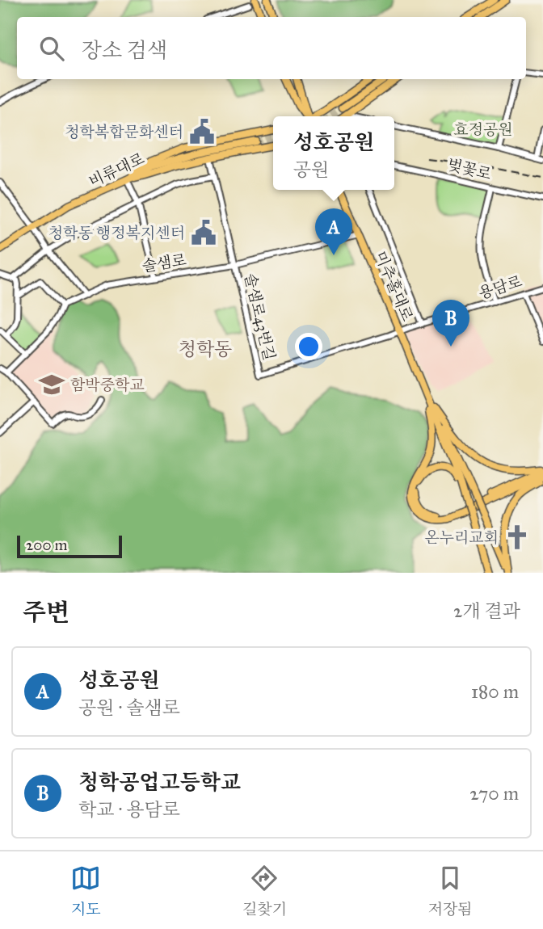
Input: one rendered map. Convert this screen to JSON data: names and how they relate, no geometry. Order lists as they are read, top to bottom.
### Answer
{
  "streets": {
    "main road": ["비류대로", "미추홀대로"],
    "street": [
      "벚꽃로",
      "솔샘로",
      "용담로",
      "솔샘로43번길"
    ]
  },
  "crossings": [
    ["솔샘로", "미추홀대로"],
    ["솔샘로", "솔샘로43번길"],
    ["미추홀대로", "용담로"],
    ["용담로", "솔샘로43번길"]
  ],
  "districts": ["청학동"],
  "parks": ["효정공원"],
  "places": {
    "public building": ["청학복합문화센터", "청학동 행정복지센터"],
    "school or university": ["함박중학교"],
    "church": ["온누리교회"]
  },
  "scale_bar": "200 m",
  "page": {
    "search": "장소 검색",
    "popup": ["성호공원", "공원"],
    "pins": ["A", "B"],
    "scale": "200 m",
    "heading": ["주변", "2개 결과"],
    "list": [
      {
        "mark": "A",
        "name": "성호공원",
        "note": "공원 · 솔샘로",
        "value": "180 m"
      },
      {
        "mark": "B",
        "name": "청학공업고등학교",
        "note": "학교 · 용담로",
        "value": "270 m"
      }
    ],
    "nav": ["지도", "길찾기", "저장됨"]
  }
}
